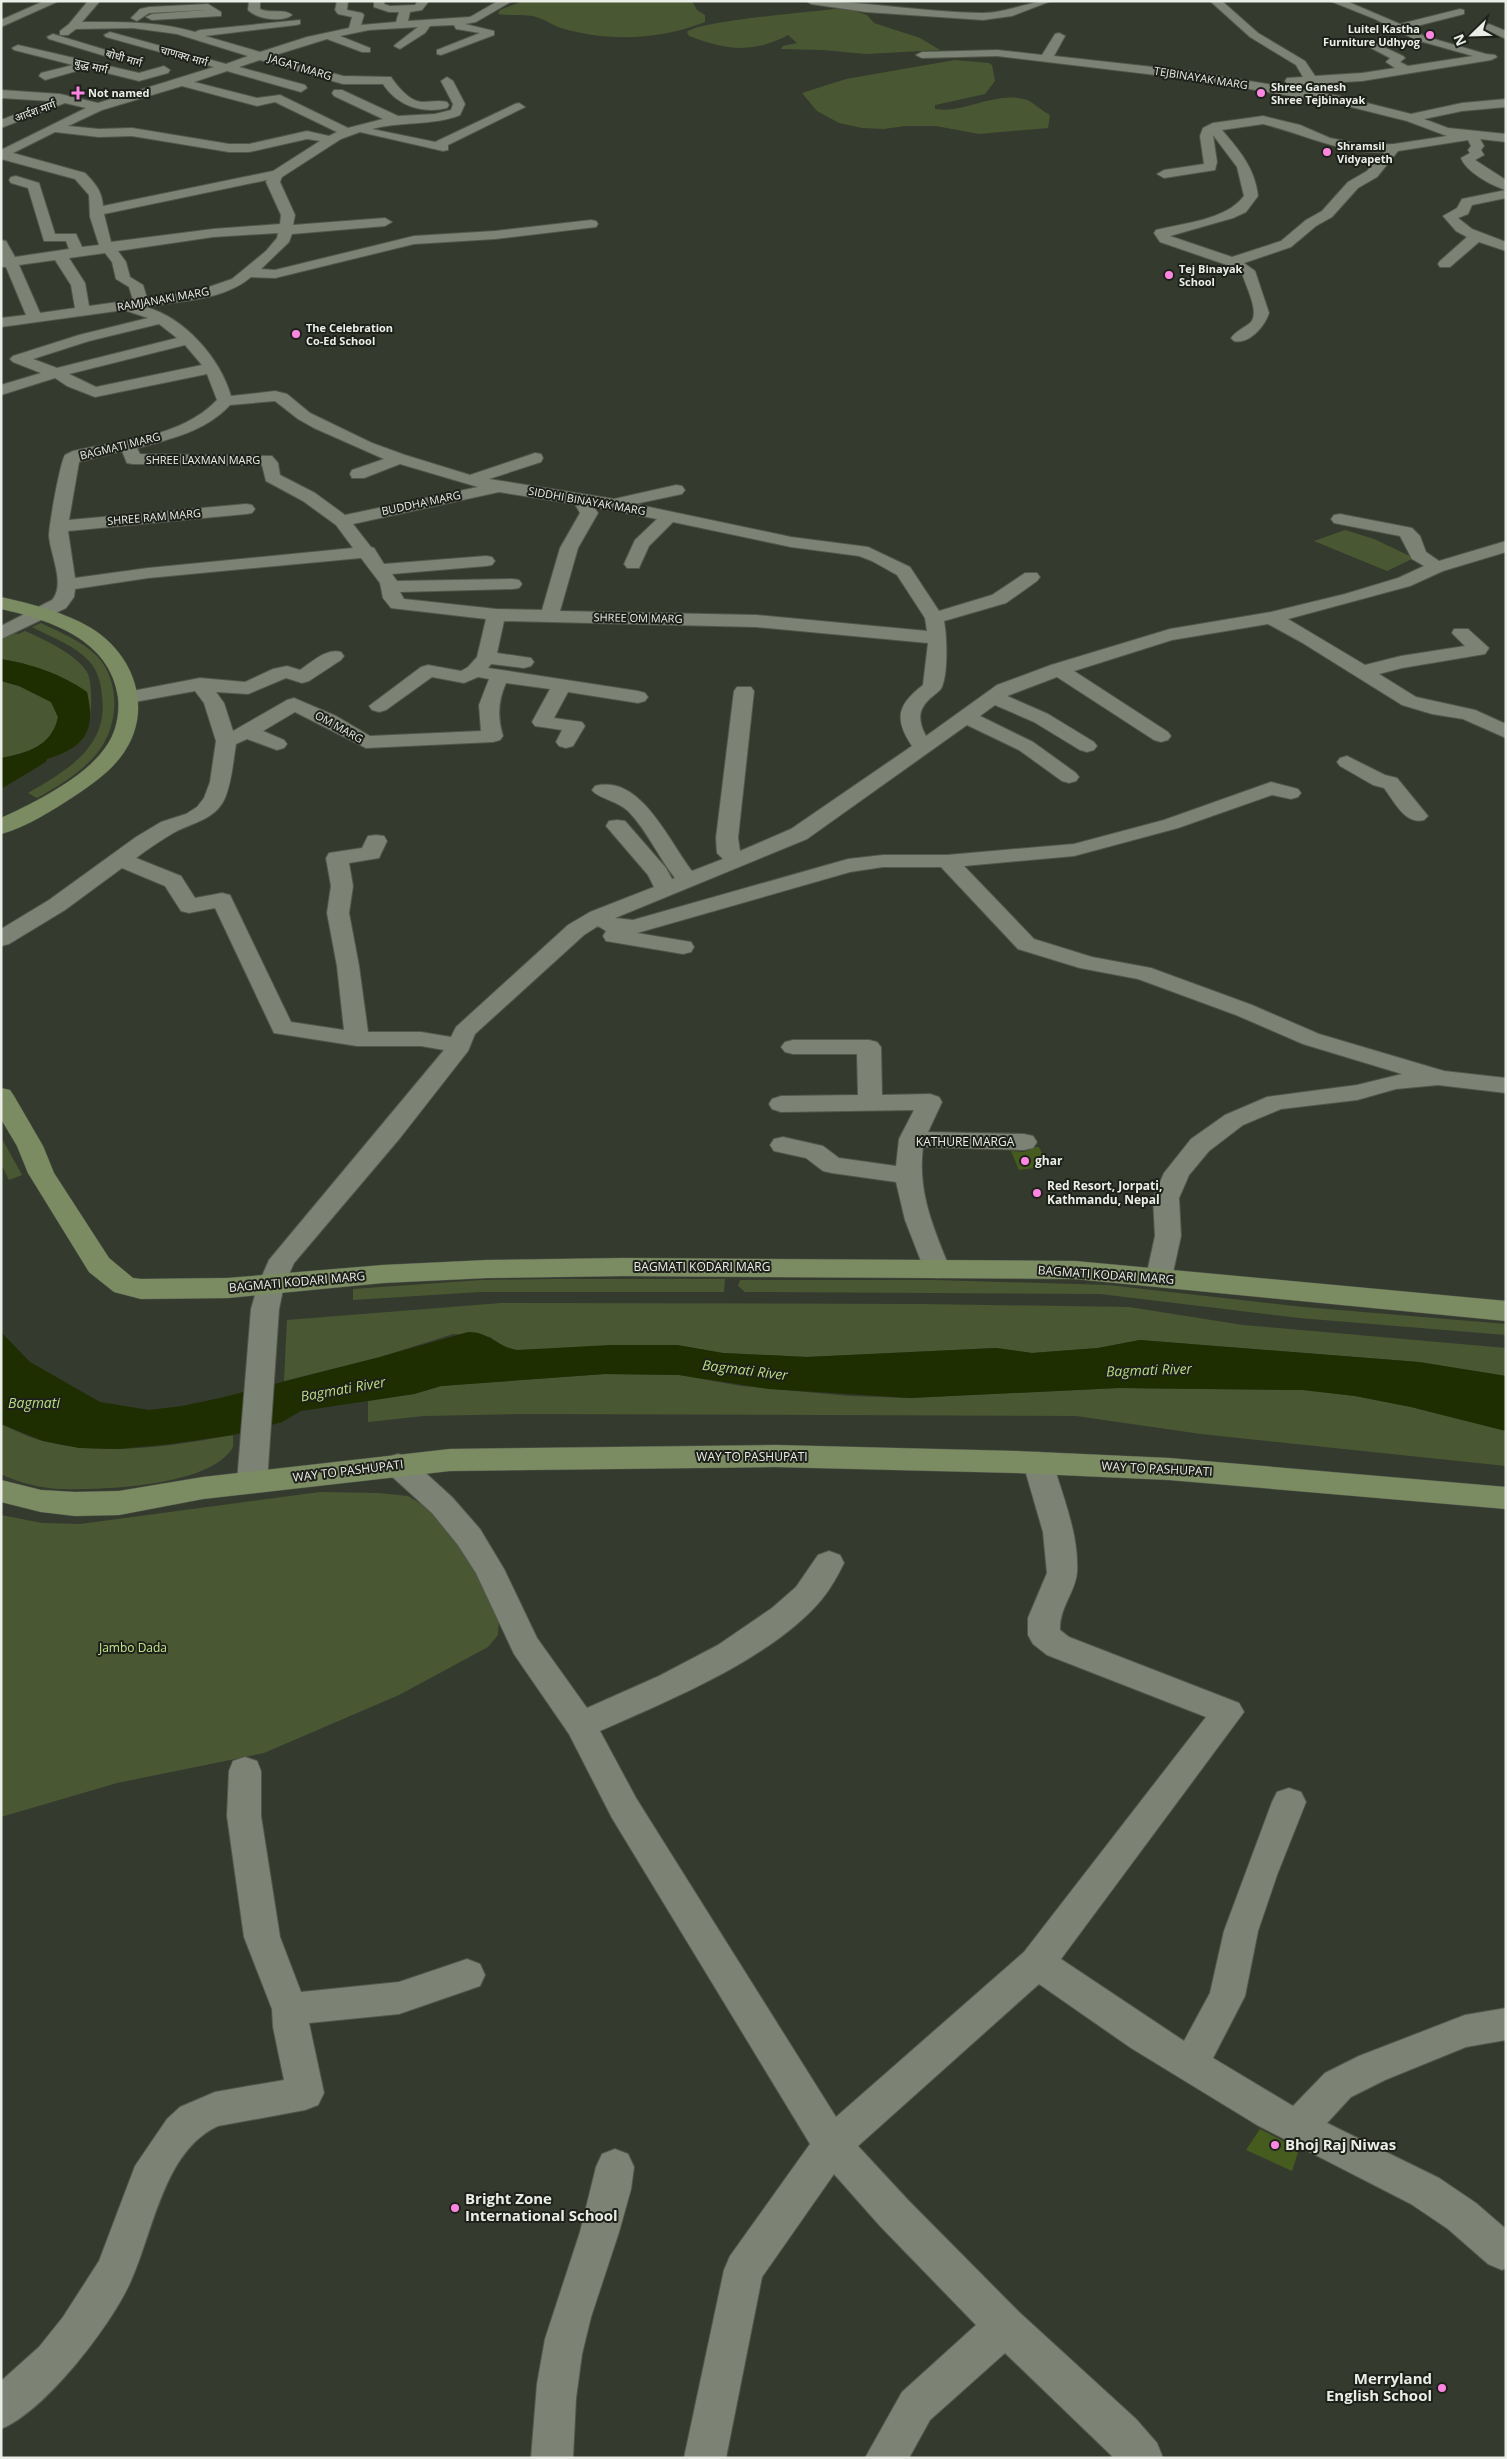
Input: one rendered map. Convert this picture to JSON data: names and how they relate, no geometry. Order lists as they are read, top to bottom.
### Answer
{
  "streets": {
    "main road": ["BAGMATI KODARI MARG", "WAY TO PASHUPATI"],
    "street": [
      "चाणक्य मार्ग",
      "बोधी मार्ग",
      "बुद्ध मार्ग",
      "JAGAT MARG",
      "TEJBINAYAK MARG",
      "आर्दश मार्ग",
      "RAMJANAKI MARG",
      "BAGMATI MARG",
      "SHREE LAXMAN MARG",
      "SIDDHI BINAYAK MARG",
      "BUDDHA MARG",
      "SHREE RAM MARG",
      "SHREE OM MARG",
      "OM MARG",
      "KATHURE MARGA"
    ]
  },
  "crossings": [
    ["चाणक्य मार्ग", "JAGAT MARG"],
    ["बोधी मार्ग", "बुद्ध मार्ग"],
    ["BAGMATI MARG", "SHREE LAXMAN MARG"],
    ["BAGMATI MARG", "SIDDHI BINAYAK MARG"],
    ["BAGMATI MARG", "SHREE RAM MARG"],
    ["SHREE LAXMAN MARG", "BUDDHA MARG"],
    ["SHREE LAXMAN MARG", "SHREE OM MARG"],
    ["SIDDHI BINAYAK MARG", "BUDDHA MARG"],
    ["KATHURE MARGA", "BAGMATI KODARI MARG"]
  ],
  "water": ["Bagmati River", "Bagmati"],
  "parks": ["Jambo Dada"],
  "places": {
    "other": [
      "Luitel Kastha Furniture Udhyog",
      "Shree Ganesh Shree Tejbinayak",
      "Shramsil Vidyapeth",
      "Tej Binayak School",
      "The Celebration Co-Ed School",
      "ghar",
      "Red Resort, Jorpati, Kathmandu, Nepal",
      "Bhoj Raj Niwas",
      "Bright Zone International School",
      "Merryland English School"
    ],
    "health": ["Not named"]
  },
  "north": "bottom left"
}
